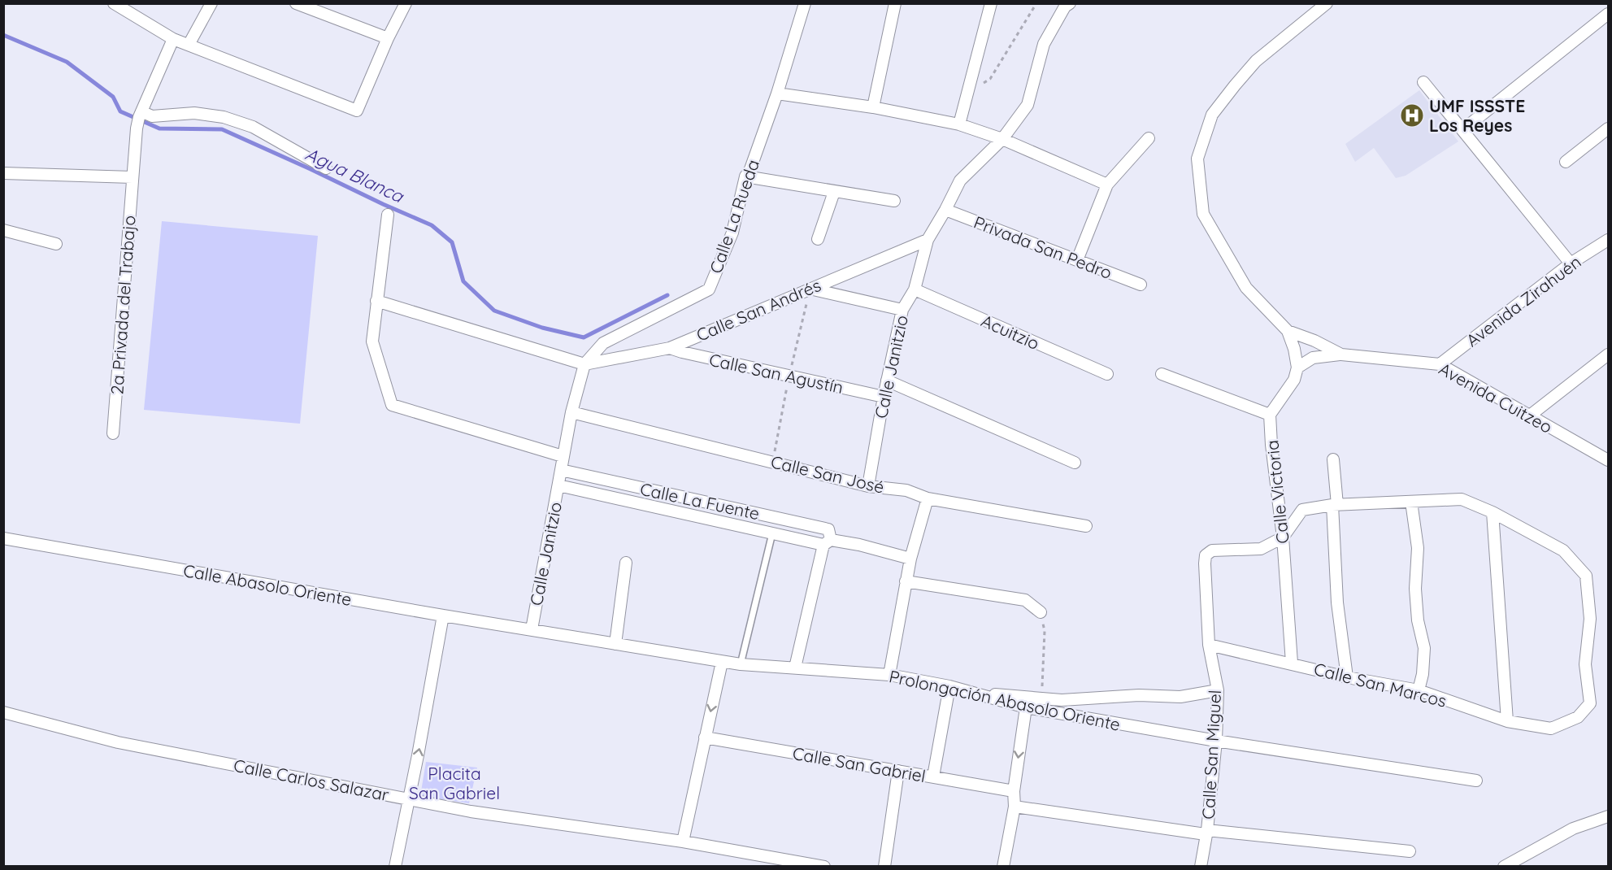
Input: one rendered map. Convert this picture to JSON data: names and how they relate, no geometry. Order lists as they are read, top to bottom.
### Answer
{
  "streets": {
    "street": [
      "Calle La Rueda",
      "Privada San Pedro",
      "Avenida Zirahuén",
      "2a Privada del Trabajo",
      "Calle San Andrés",
      "Acuitzio",
      "Calle Janitzio",
      "Calle San Agustín",
      "Avenida Cuitzeo",
      "Calle San José",
      "Calle Victoria",
      "Calle La Fuente",
      "Calle Abasolo Oriente",
      "Calle San Marcos",
      "Prolongación Abasolo Oriente",
      "Calle San Miguel",
      "Calle San Gabriel",
      "Calle Carlos Salazar"
    ]
  },
  "crossings": [
    ["Calle La Rueda", "Calle San Andrés"],
    ["Calle La Rueda", "Calle Janitzio"],
    ["Privada San Pedro", "Calle Janitzio"],
    ["Avenida Zirahuén", "Avenida Cuitzeo"],
    ["Calle San Andrés", "Calle Janitzio"],
    ["Calle San Andrés", "Calle San Agustín"],
    ["Acuitzio", "Calle Janitzio"],
    ["Calle Janitzio", "Calle San Agustín"],
    ["Calle Janitzio", "Calle San José"],
    ["Calle Janitzio", "Calle La Fuente"],
    ["Calle Janitzio", "Calle Abasolo Oriente"],
    ["Calle Janitzio", "Prolongación Abasolo Oriente"],
    ["Calle Victoria", "Calle San Marcos"],
    ["Calle Victoria", "Calle San Miguel"],
    ["Calle Abasolo Oriente", "Prolongación Abasolo Oriente"],
    ["Calle San Marcos", "Calle San Miguel"],
    ["Prolongación Abasolo Oriente", "Calle San Miguel"]
  ],
  "water": ["Agua Blanca"],
  "parks": ["Placita San Gabriel"],
  "places": {
    "hospital": ["UMF ISSSTE Los Reyes"]
  }
}
